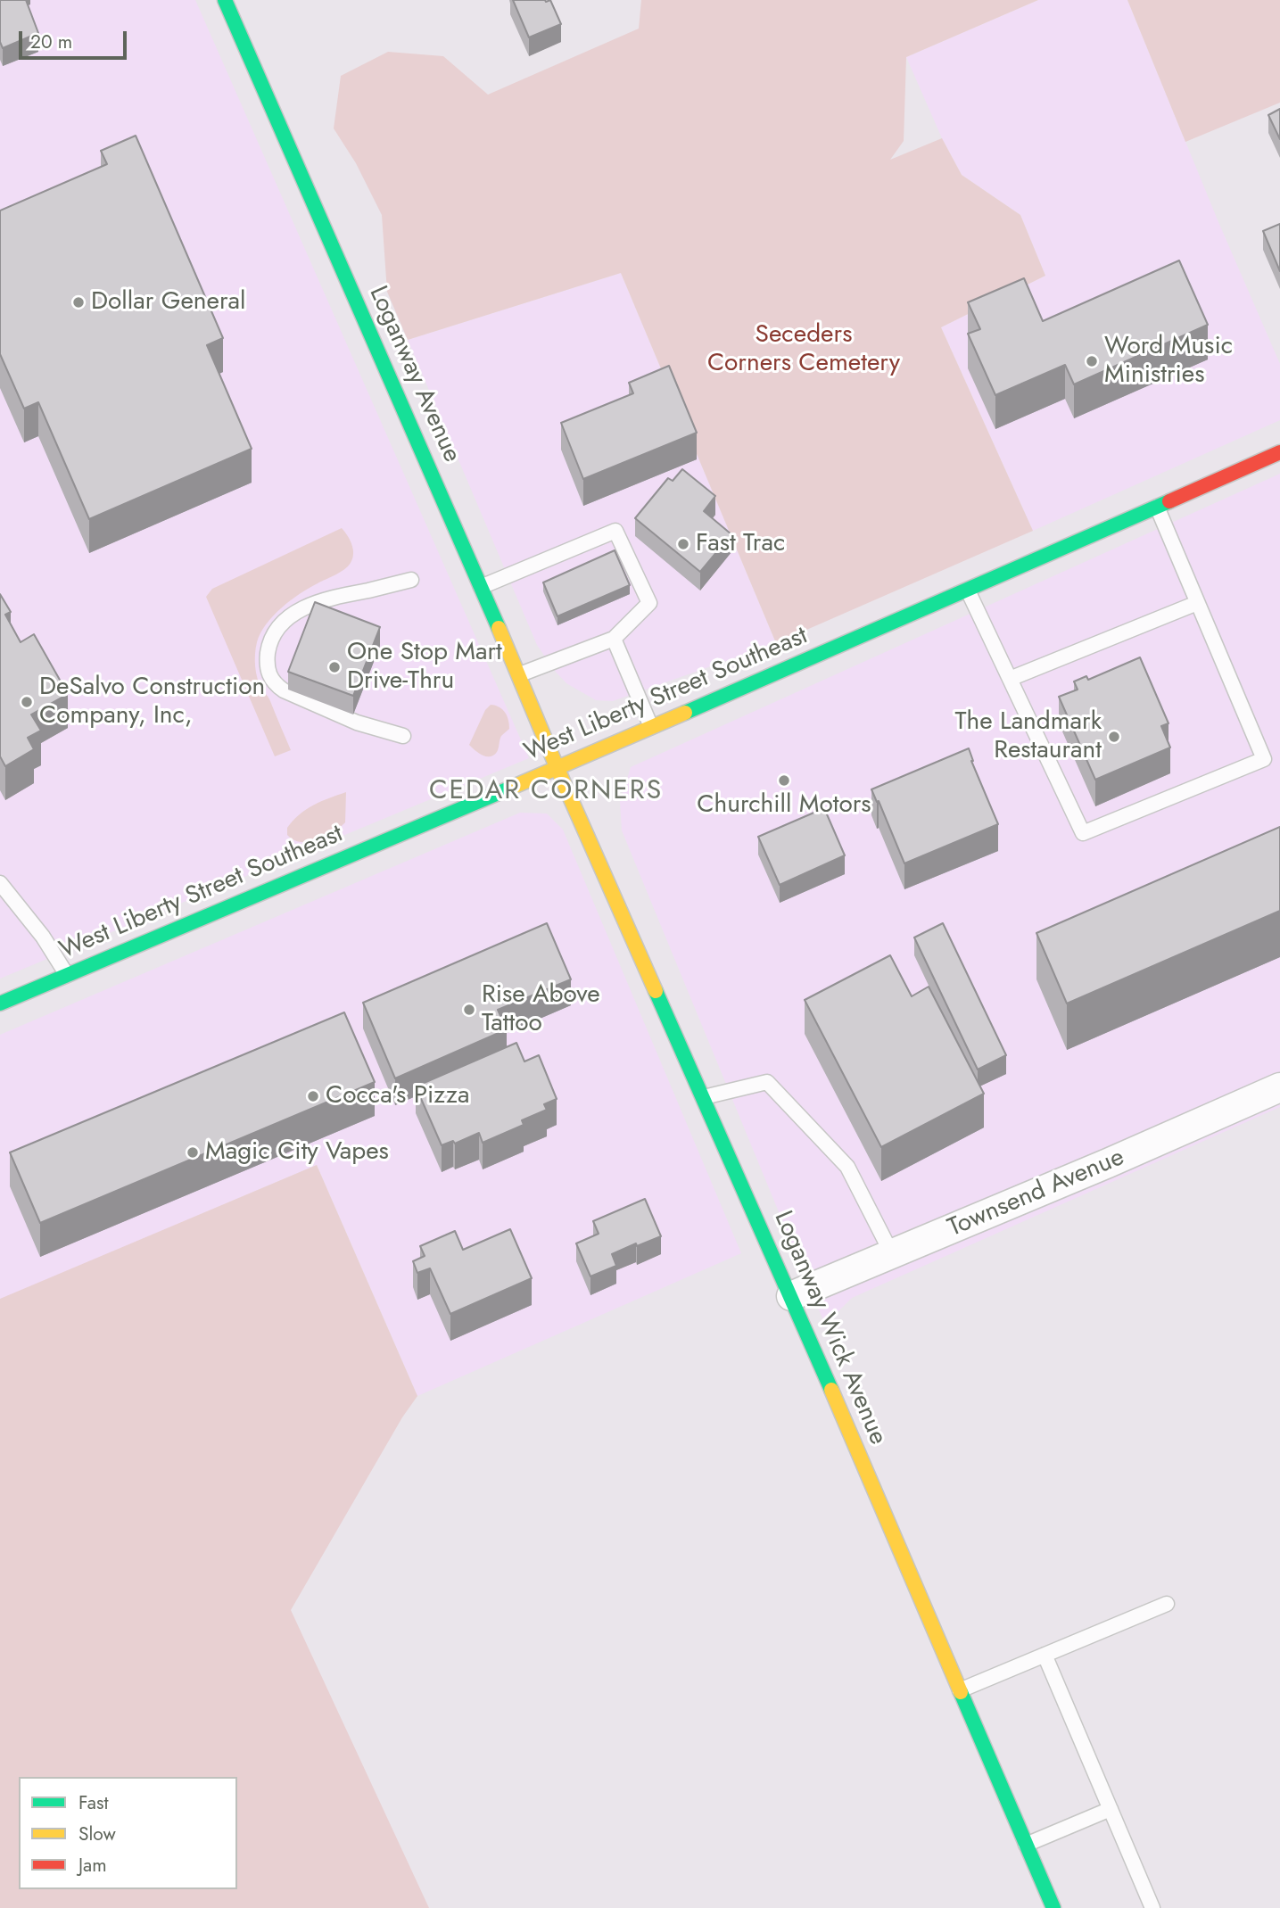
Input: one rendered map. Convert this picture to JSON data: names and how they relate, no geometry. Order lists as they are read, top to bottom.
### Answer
{
  "streets": {
    "street": [
      "Loganway Avenue",
      "West Liberty Street Southeast",
      "Townsend Avenue",
      "Loganway Wick Avenue"
    ]
  },
  "crossings": [
    ["Loganway Avenue", "West Liberty Street Southeast"],
    ["Loganway Avenue", "Loganway Wick Avenue"],
    ["West Liberty Street Southeast", "Loganway Wick Avenue"],
    ["Townsend Avenue", "Loganway Wick Avenue"]
  ],
  "districts": ["CEDAR CORNERS"],
  "parks": ["Seceders Corners Cemetery"],
  "places": [
    "Dollar General",
    "Word Music Ministries",
    "Fast Trac",
    "One Stop Mart Drive-Thru",
    "DeSalvo Construction Company, Inc,",
    "The Landmark Restaurant",
    "Churchill Motors",
    "Rise Above Tattoo",
    "Cocca's Pizza",
    "Magic City Vapes"
  ],
  "legend": ["Fast", "Slow", "Jam"],
  "scale_bar": "20 m"
}
